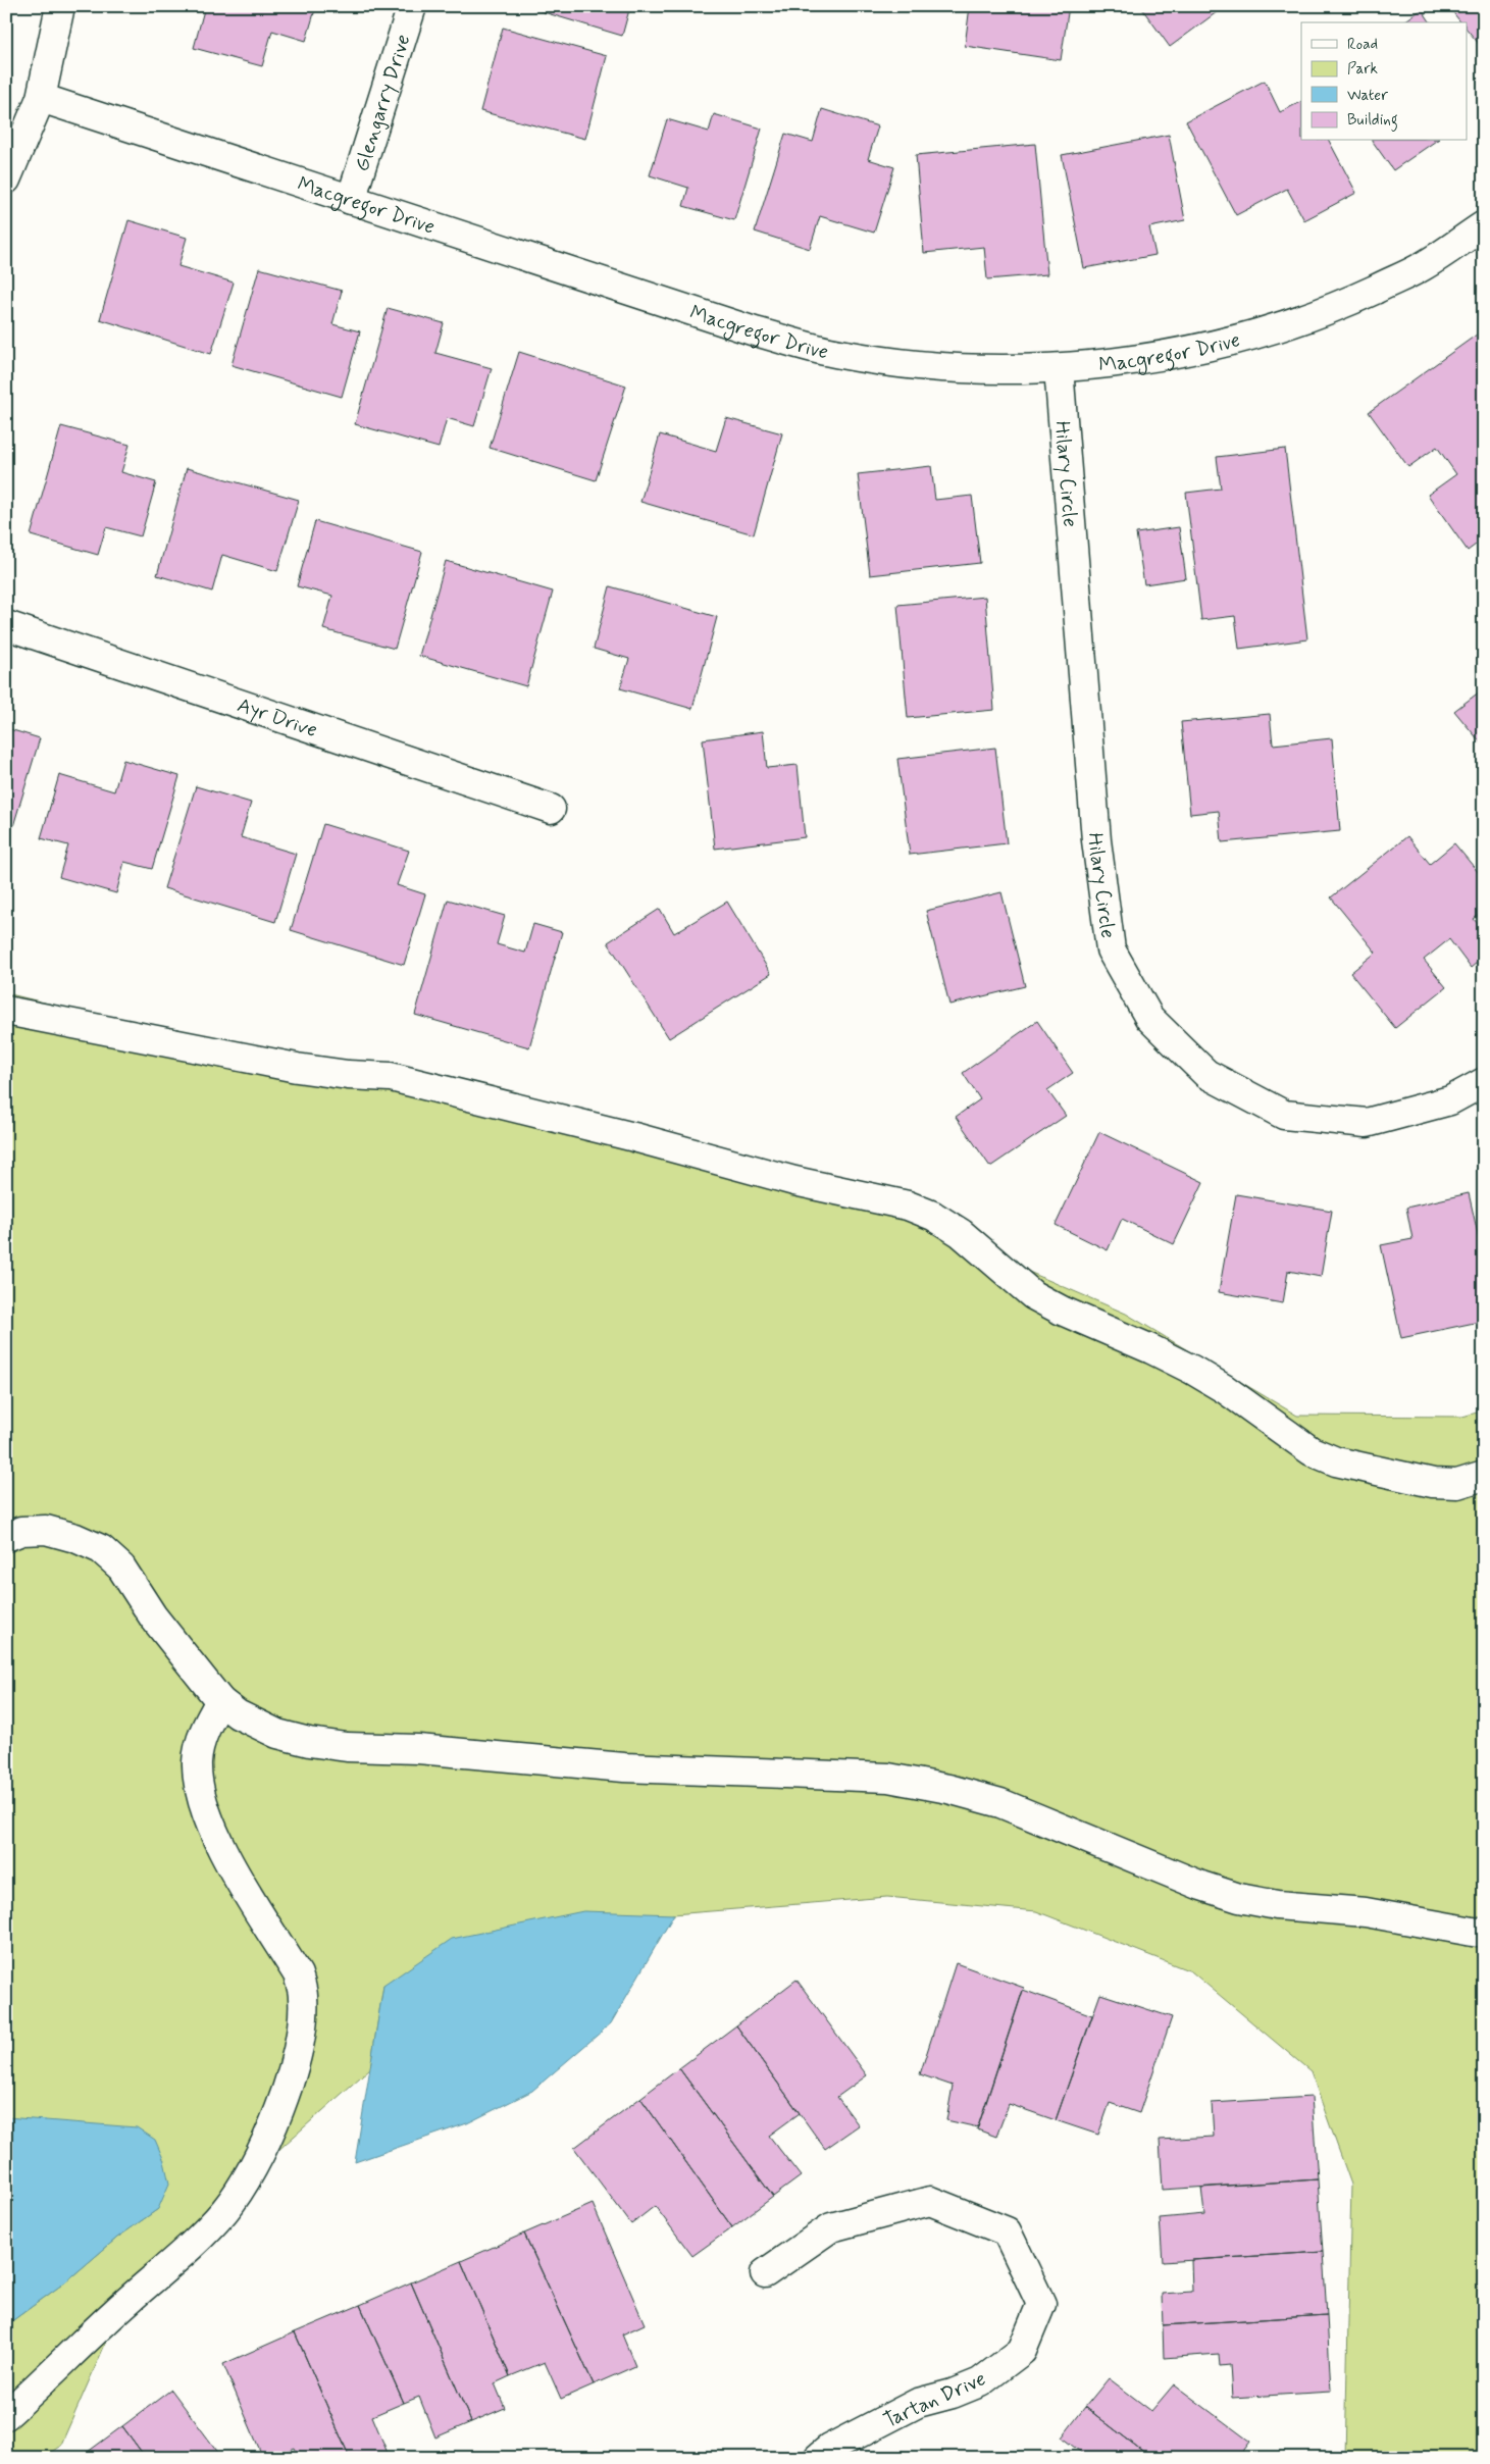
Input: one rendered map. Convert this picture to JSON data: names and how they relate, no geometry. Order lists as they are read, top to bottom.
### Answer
{
  "streets": {
    "street": [
      "Glengarry Drive",
      "Macgregor Drive",
      "Hilary Circle",
      "Ayr Drive",
      "Tartan Drive"
    ]
  },
  "crossings": [
    ["Glengarry Drive", "Macgregor Drive"],
    ["Macgregor Drive", "Hilary Circle"]
  ],
  "legend": [
    "Road",
    "Park",
    "Water",
    "Building"
  ]
}
